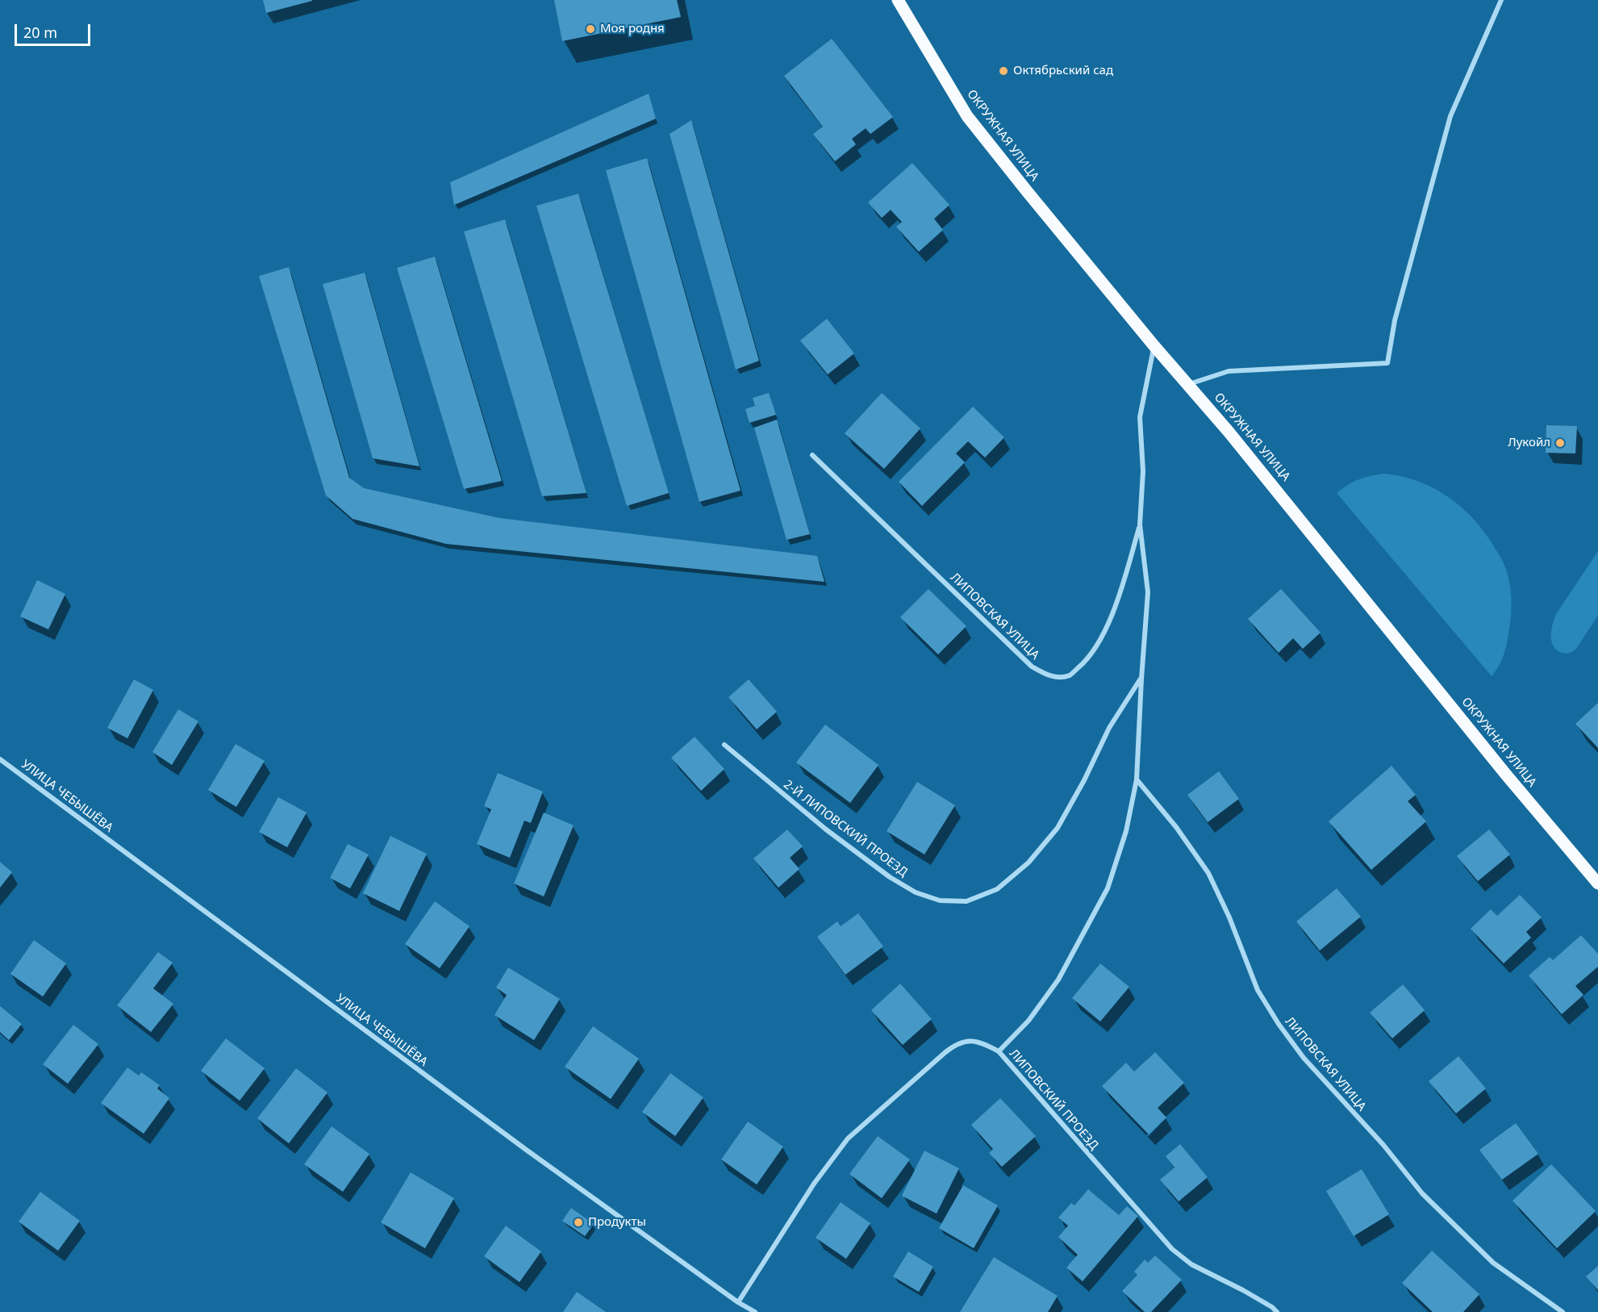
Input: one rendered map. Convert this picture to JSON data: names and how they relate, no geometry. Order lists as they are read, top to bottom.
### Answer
{
  "streets": {
    "main road": ["ОКРУЖНАЯ УЛИЦА"],
    "street": [
      "ЛИПОВСКАЯ УЛИЦА",
      "УЛИЦА ЧЕБЫШЁВА",
      "2-Й ЛИПОВСКИЙ ПРОЕЗД",
      "ЛИПОВСКИЙ ПРОЕЗД"
    ]
  },
  "crossings": [
    ["УЛИЦА ЧЕБЫШЁВА", "ЛИПОВСКИЙ ПРОЕЗД"]
  ],
  "places": [
    "Моя родня",
    "Октябрьский сад",
    "Лукойл",
    "Продукты"
  ],
  "scale_bar": "20 m"
}
